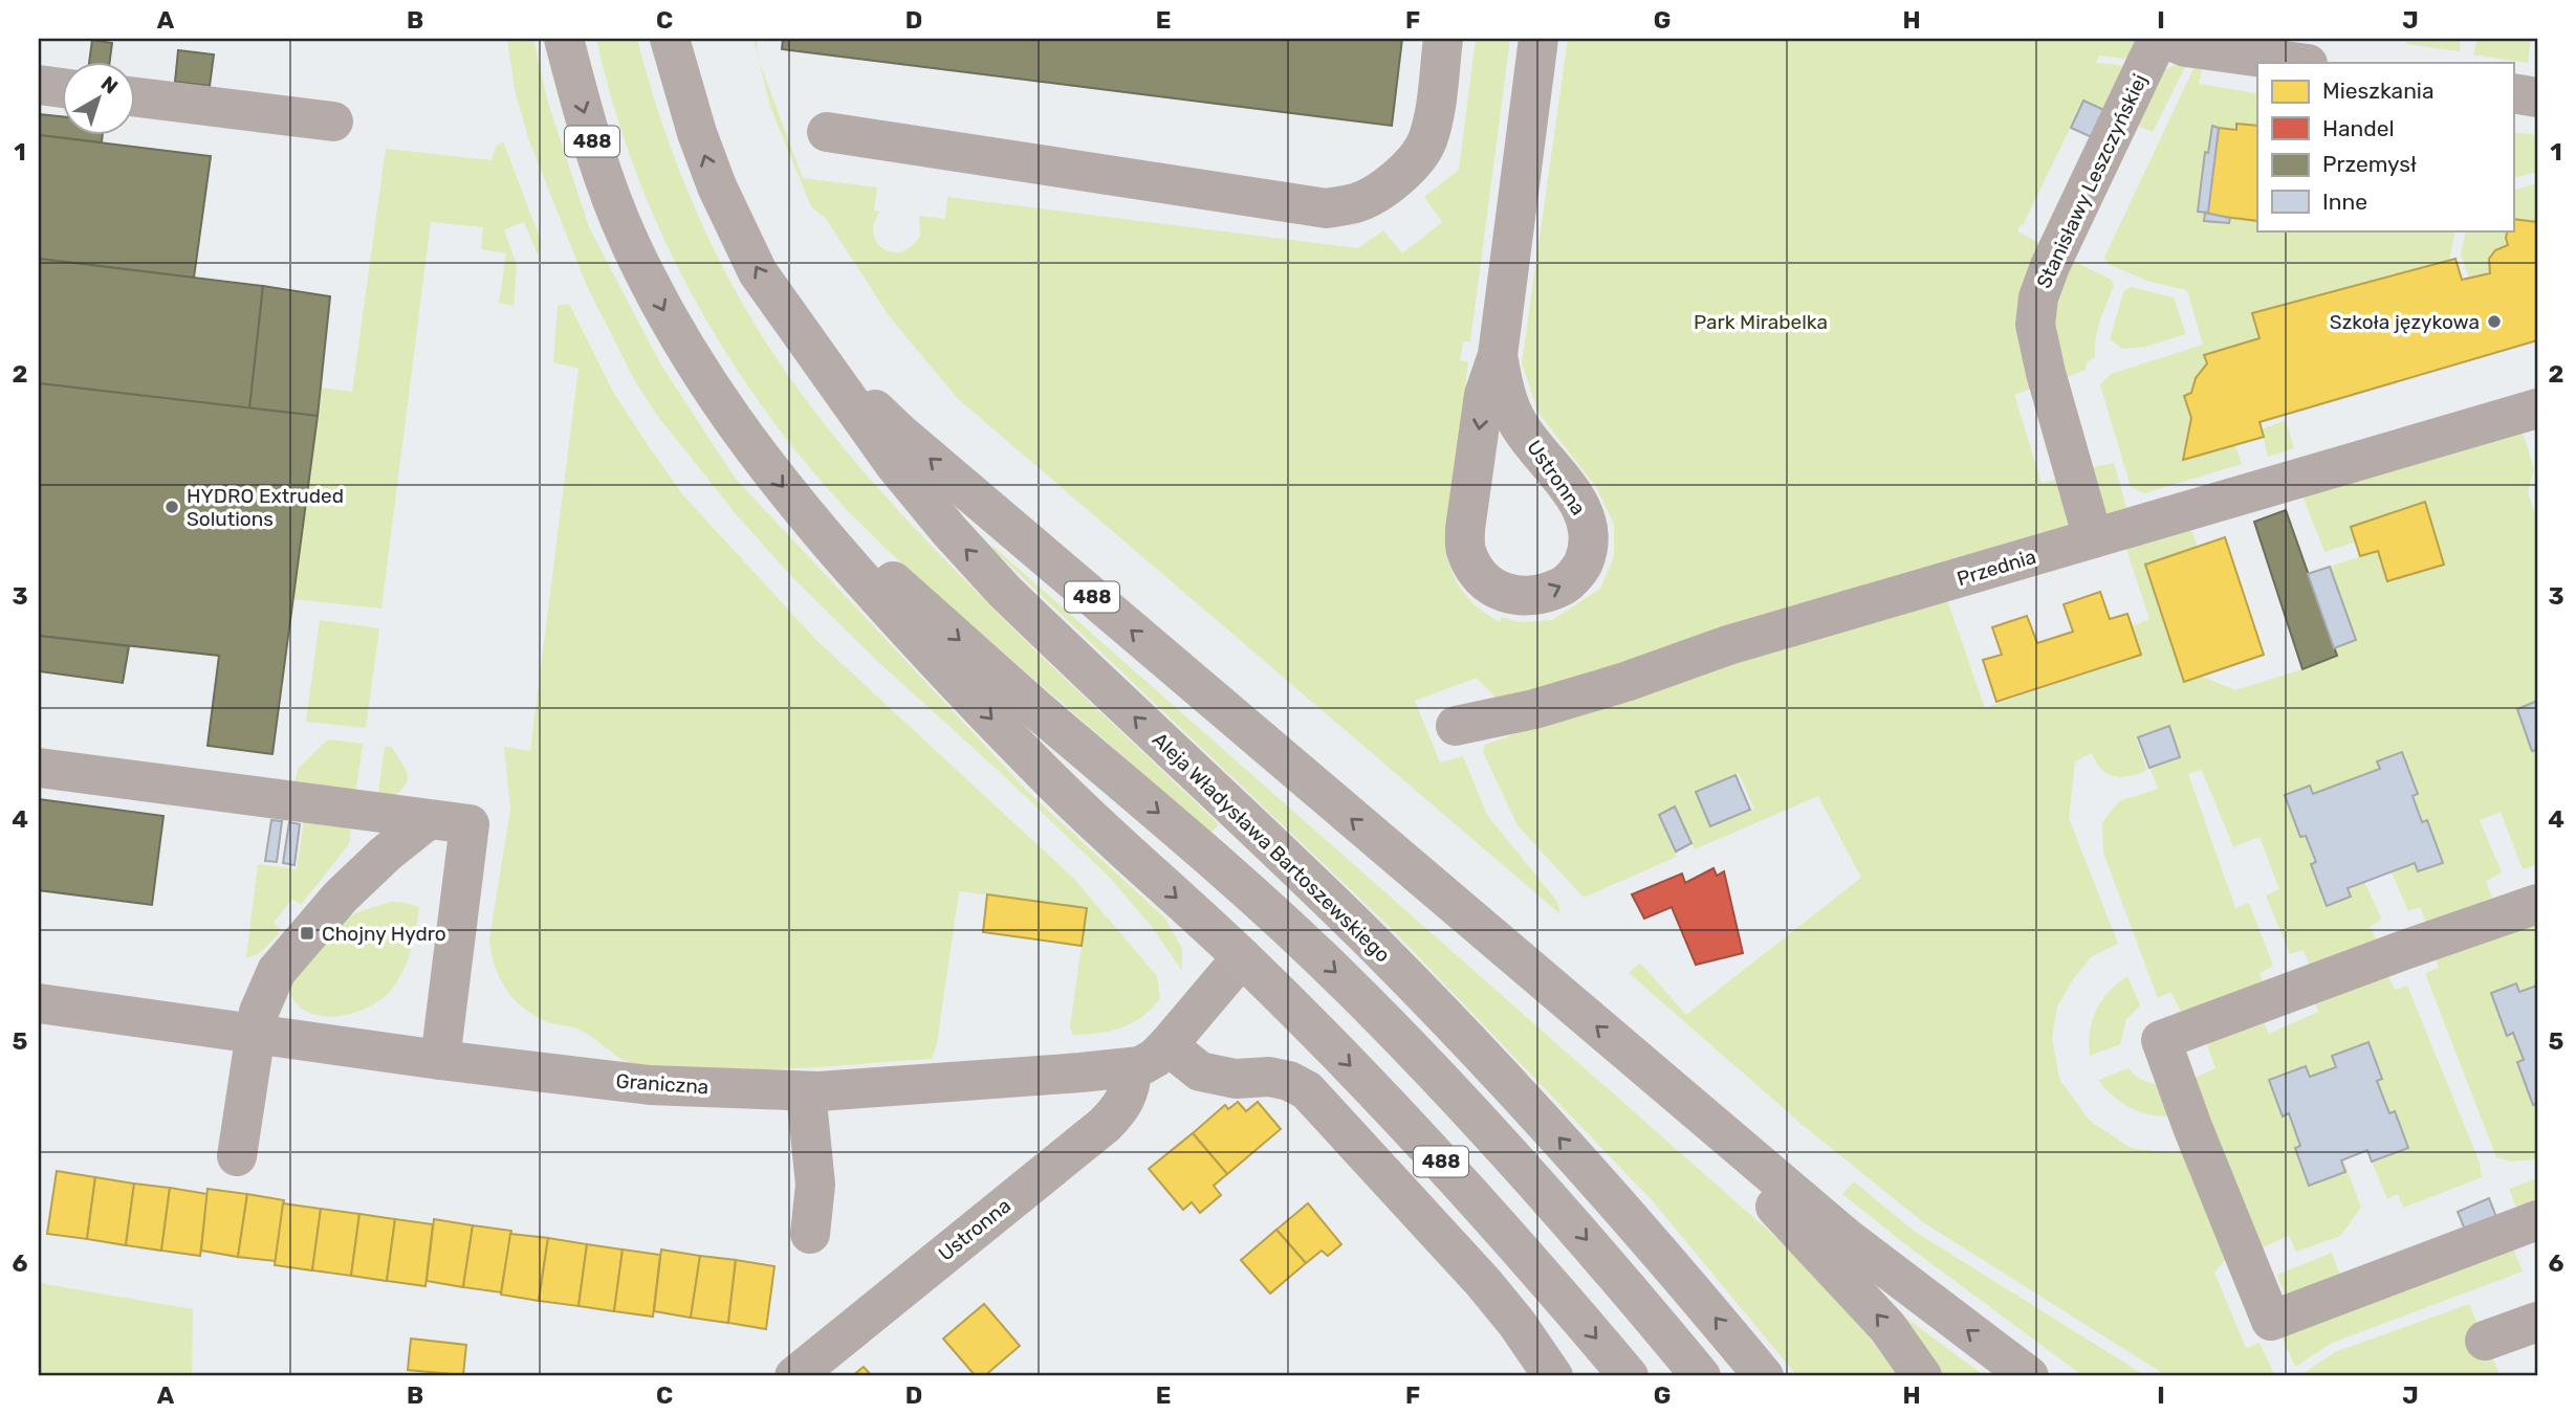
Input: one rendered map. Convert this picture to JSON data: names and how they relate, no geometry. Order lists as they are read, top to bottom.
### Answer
{
  "streets": {
    "main road": ["488", "Aleja Władysława Bartoszewskiego"],
    "street": [
      "Stanisławy Leszczyńskiej",
      "Ustronna",
      "Przednia",
      "Graniczna"
    ]
  },
  "crossings": [
    ["488", "Aleja Władysława Bartoszewskiego"],
    ["488", "Graniczna"],
    ["Stanisławy Leszczyńskiej", "Przednia"],
    ["Ustronna", "Graniczna"]
  ],
  "parks": ["Park Mirabelka"],
  "places": {
    "other": ["Szkoła językowa", "HYDRO Extruded Solutions"],
    "transit": ["Chojny Hydro"]
  },
  "legend": [
    "Mieszkania",
    "Handel",
    "Przemysł",
    "Inne"
  ],
  "north": "top right",
  "grid": {
    "columns": [
      "A",
      "B",
      "C",
      "D",
      "E",
      "F",
      "G",
      "H",
      "I",
      "J"
    ],
    "rows": [
      "1",
      "2",
      "3",
      "4",
      "5",
      "6"
    ]
  }
}
